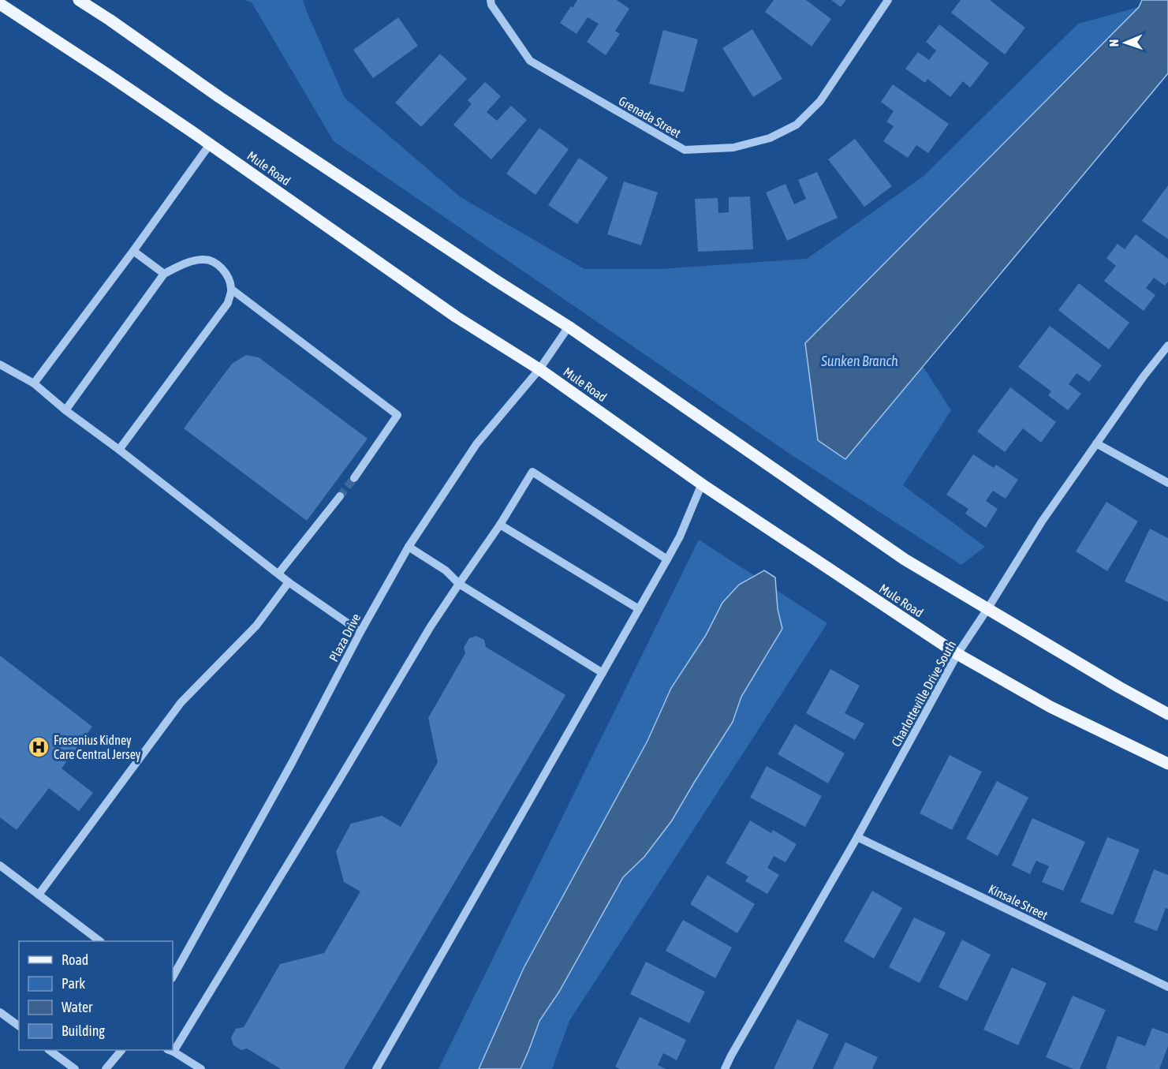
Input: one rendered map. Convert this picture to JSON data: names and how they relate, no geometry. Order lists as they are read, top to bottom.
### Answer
{
  "streets": {
    "main road": ["Mule Road"],
    "street": [
      "Grenada Street",
      "Plaza Drive",
      "Charlotteville Drive South",
      "Kinsale Street"
    ]
  },
  "crossings": [
    ["Mule Road", "Plaza Drive"],
    ["Mule Road", "Charlotteville Drive South"],
    ["Charlotteville Drive South", "Kinsale Street"]
  ],
  "water": ["Sunken Branch"],
  "places": {
    "hospital": ["Fresenius Kidney Care Central Jersey"]
  },
  "legend": [
    "Road",
    "Park",
    "Water",
    "Building"
  ],
  "north": "left"
}
